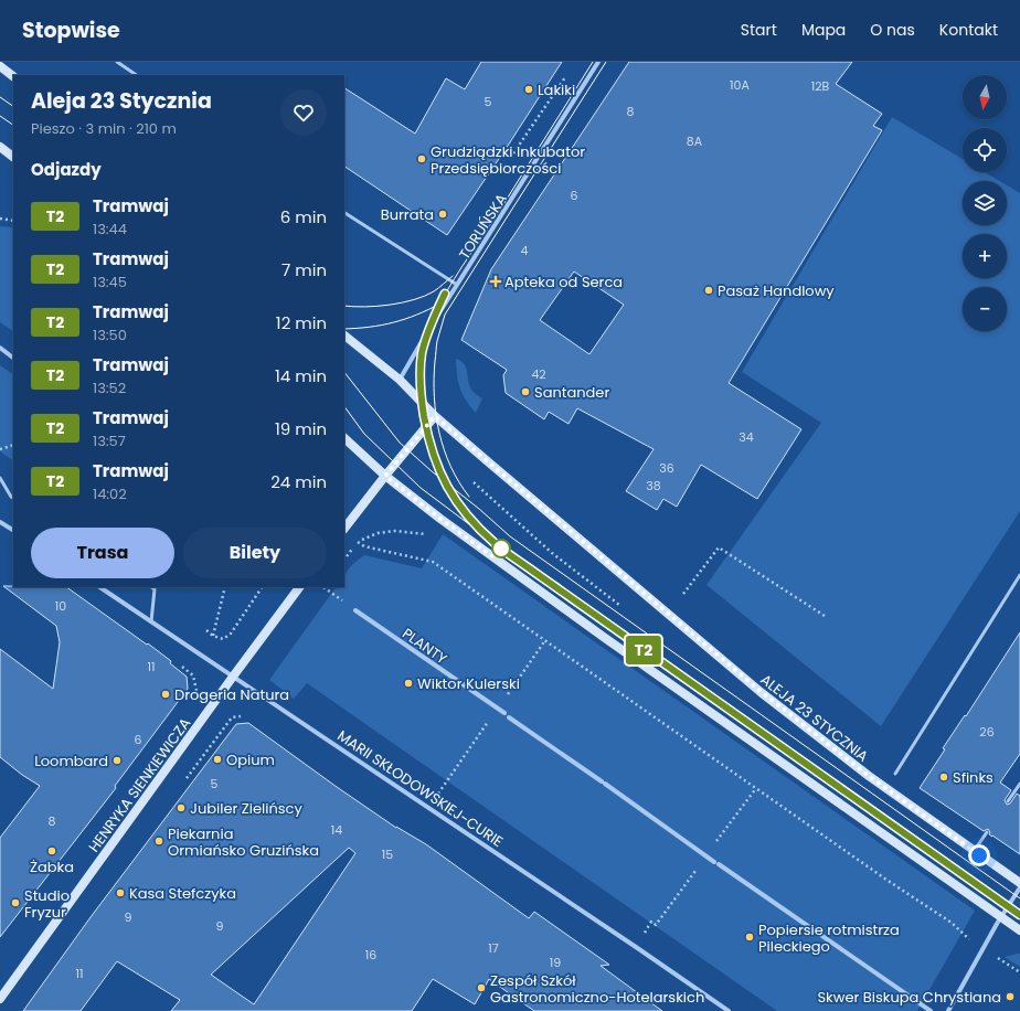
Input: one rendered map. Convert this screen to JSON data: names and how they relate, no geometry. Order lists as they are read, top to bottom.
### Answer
{
  "streets": {
    "street": [
      "TORUŃSKA",
      "PLANTY",
      "ALEJA 23 STYCZNIA",
      "HENRYKA SIENKIEWICZA",
      "MARII SKŁODOWSKIEJ-CURIE"
    ]
  },
  "crossings": [
    ["TORUŃSKA", "ALEJA 23 STYCZNIA"],
    ["HENRYKA SIENKIEWICZA", "MARII SKŁODOWSKIEJ-CURIE"]
  ],
  "places": {
    "other": [
      "Lakiki",
      "Grudziądzki Inkubator Przedsiębiorczości",
      "Burrata",
      "Pasaż Handlowy",
      "Santander",
      "Wiktor Kulerski",
      "Drogeria Natura",
      "Opium",
      "Loombard",
      "Sfinks",
      "Jubiler Zielińscy",
      "Piekarnia Ormiańsko Gruzińska",
      "Żabka",
      "Kasa Stefczyka",
      "Studio Fryzur",
      "Popiersie rotmistrza Pileckiego",
      "Zespół Szkół Gastronomiczno-Hotelarskich",
      "Skwer Biskupa Chrystiana"
    ],
    "health": ["Apteka od Serca"]
  },
  "lines": ["tram line T2"],
  "house_numbers": [
    "10A",
    "12B",
    "5",
    "8",
    "8A",
    "6",
    "4",
    "42",
    "34",
    "36",
    "38",
    "10",
    "11",
    "26",
    "6",
    "5",
    "8",
    "14",
    "15",
    "9",
    "9",
    "17",
    "16",
    "19",
    "11"
  ],
  "north": "bottom",
  "page": {
    "header": "Stopwise",
    "nav": [
      "Start",
      "Mapa",
      "O nas",
      "Kontakt"
    ],
    "on_map": "T2",
    "map_buttons": ["+", "−"],
    "heading": [
      ["Aleja 23 Stycznia", "Pieszo · 3 min · 210 m"],
      "Odjazdy"
    ],
    "list": [
      {
        "mark": "T2",
        "name": "Tramwaj",
        "note": "13:44",
        "value": "6 min"
      },
      {
        "mark": "T2",
        "name": "Tramwaj",
        "note": "13:45",
        "value": "7 min"
      },
      {
        "mark": "T2",
        "name": "Tramwaj",
        "note": "13:50",
        "value": "12 min"
      },
      {
        "mark": "T2",
        "name": "Tramwaj",
        "note": "13:52",
        "value": "14 min"
      },
      {
        "mark": "T2",
        "name": "Tramwaj",
        "note": "13:57",
        "value": "19 min"
      },
      {
        "mark": "T2",
        "name": "Tramwaj",
        "note": "14:02",
        "value": "24 min"
      }
    ],
    "buttons": ["Trasa", "Bilety"]
  }
}
